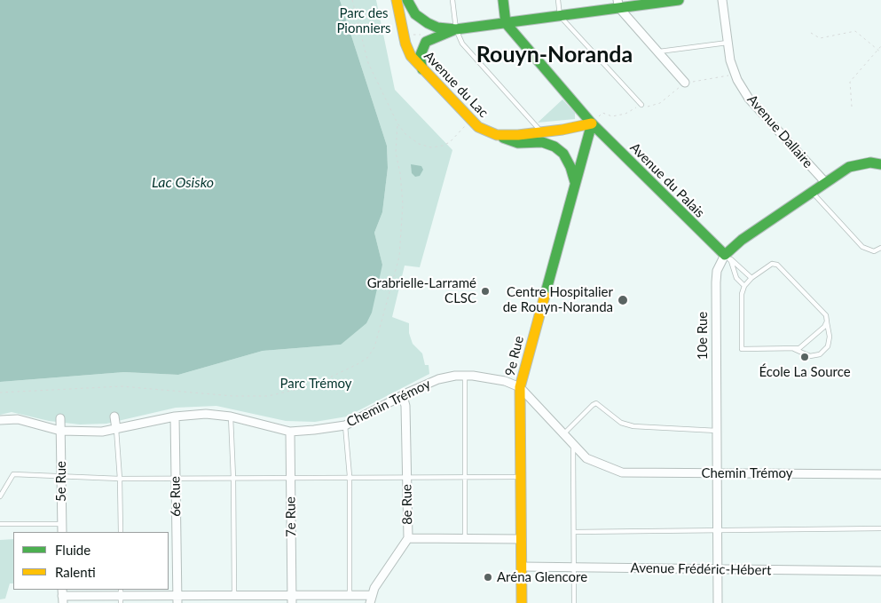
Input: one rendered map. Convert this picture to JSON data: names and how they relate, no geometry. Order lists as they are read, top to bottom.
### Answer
{
  "streets": {
    "street": [
      "Avenue du Lac",
      "Avenue Dallaire",
      "Avenue du Palais",
      "10e Rue",
      "9e Rue",
      "Chemin Trémoy",
      "5e Rue",
      "6e Rue",
      "8e Rue",
      "7e Rue",
      "Avenue Frédéric-Hébert"
    ]
  },
  "crossings": [
    ["Avenue du Lac", "Avenue du Palais"],
    ["Avenue du Lac", "9e Rue"],
    ["Avenue Dallaire", "10e Rue"],
    ["Avenue du Palais", "10e Rue"],
    ["Avenue du Palais", "9e Rue"],
    ["10e Rue", "Chemin Trémoy"],
    ["10e Rue", "Avenue Frédéric-Hébert"],
    ["9e Rue", "Chemin Trémoy"],
    ["9e Rue", "Avenue Frédéric-Hébert"],
    ["Chemin Trémoy", "5e Rue"],
    ["Chemin Trémoy", "6e Rue"],
    ["Chemin Trémoy", "8e Rue"],
    ["Chemin Trémoy", "7e Rue"]
  ],
  "districts": ["Rouyn-Noranda"],
  "water": ["Lac Osisko"],
  "parks": ["Parc des Pionniers", "Parc Trémoy"],
  "places": [
    "Grabrielle-Larramé CLSC",
    "Centre Hospitalier de Rouyn-Noranda",
    "École La Source",
    "Aréna Glencore"
  ],
  "legend": ["Fluide", "Ralenti"]
}
